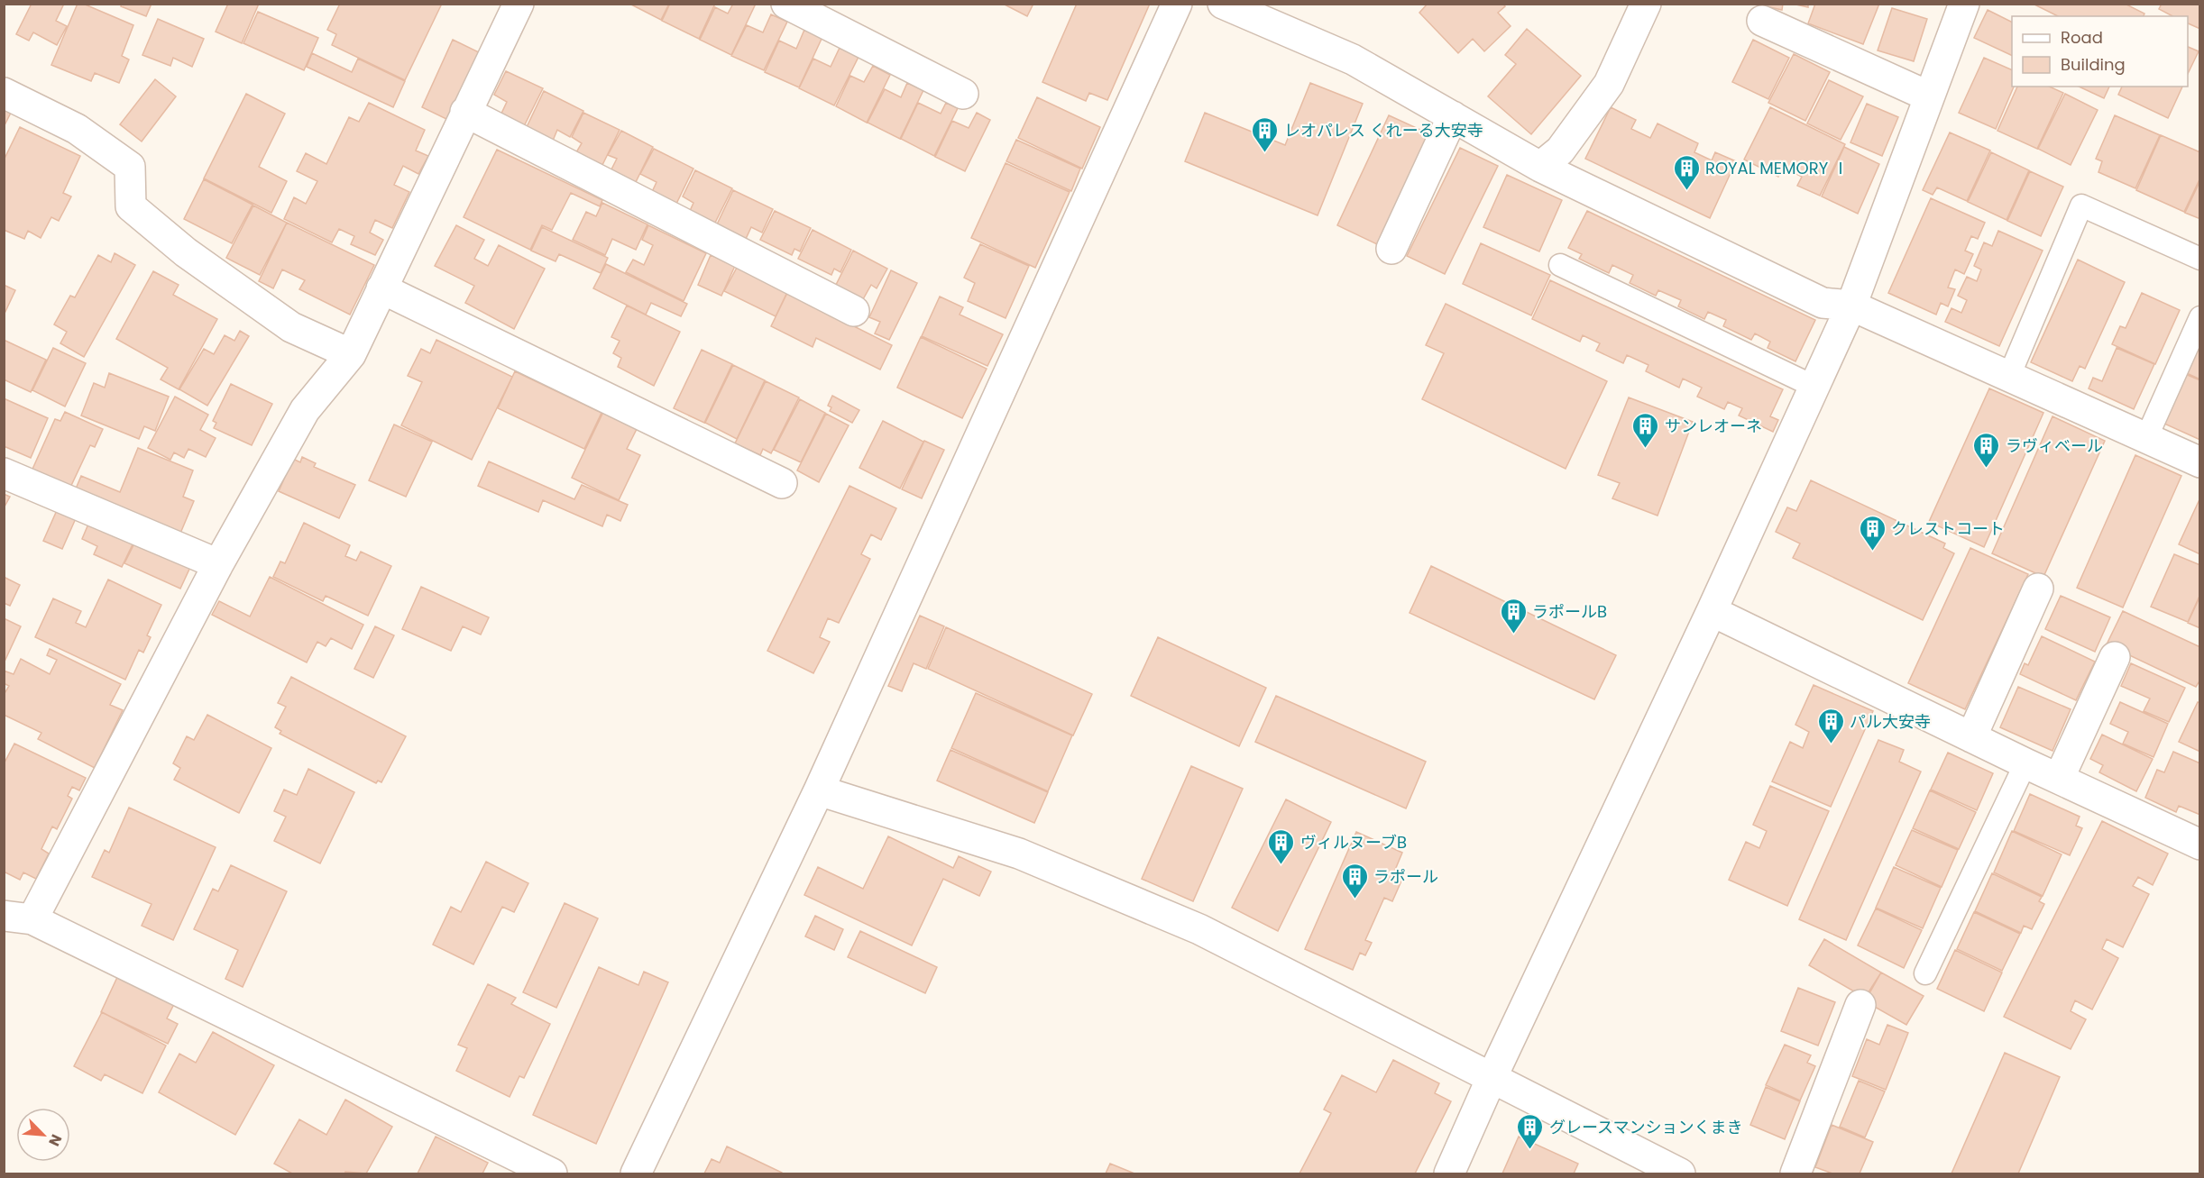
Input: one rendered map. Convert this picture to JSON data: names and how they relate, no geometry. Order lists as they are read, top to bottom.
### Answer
{
  "places": {
    "building": [
      "レオパレス くれーる大安寺",
      "ROYAL MEMORY Ⅰ",
      "サンレオーネ",
      "ラヴィベール",
      "クレストコート",
      "ラポールB",
      "パル大安寺",
      "ヴィルヌーブB",
      "ラポール",
      "グレースマンションくまき"
    ]
  },
  "legend": ["Road", "Building"],
  "north": "bottom right"
}
